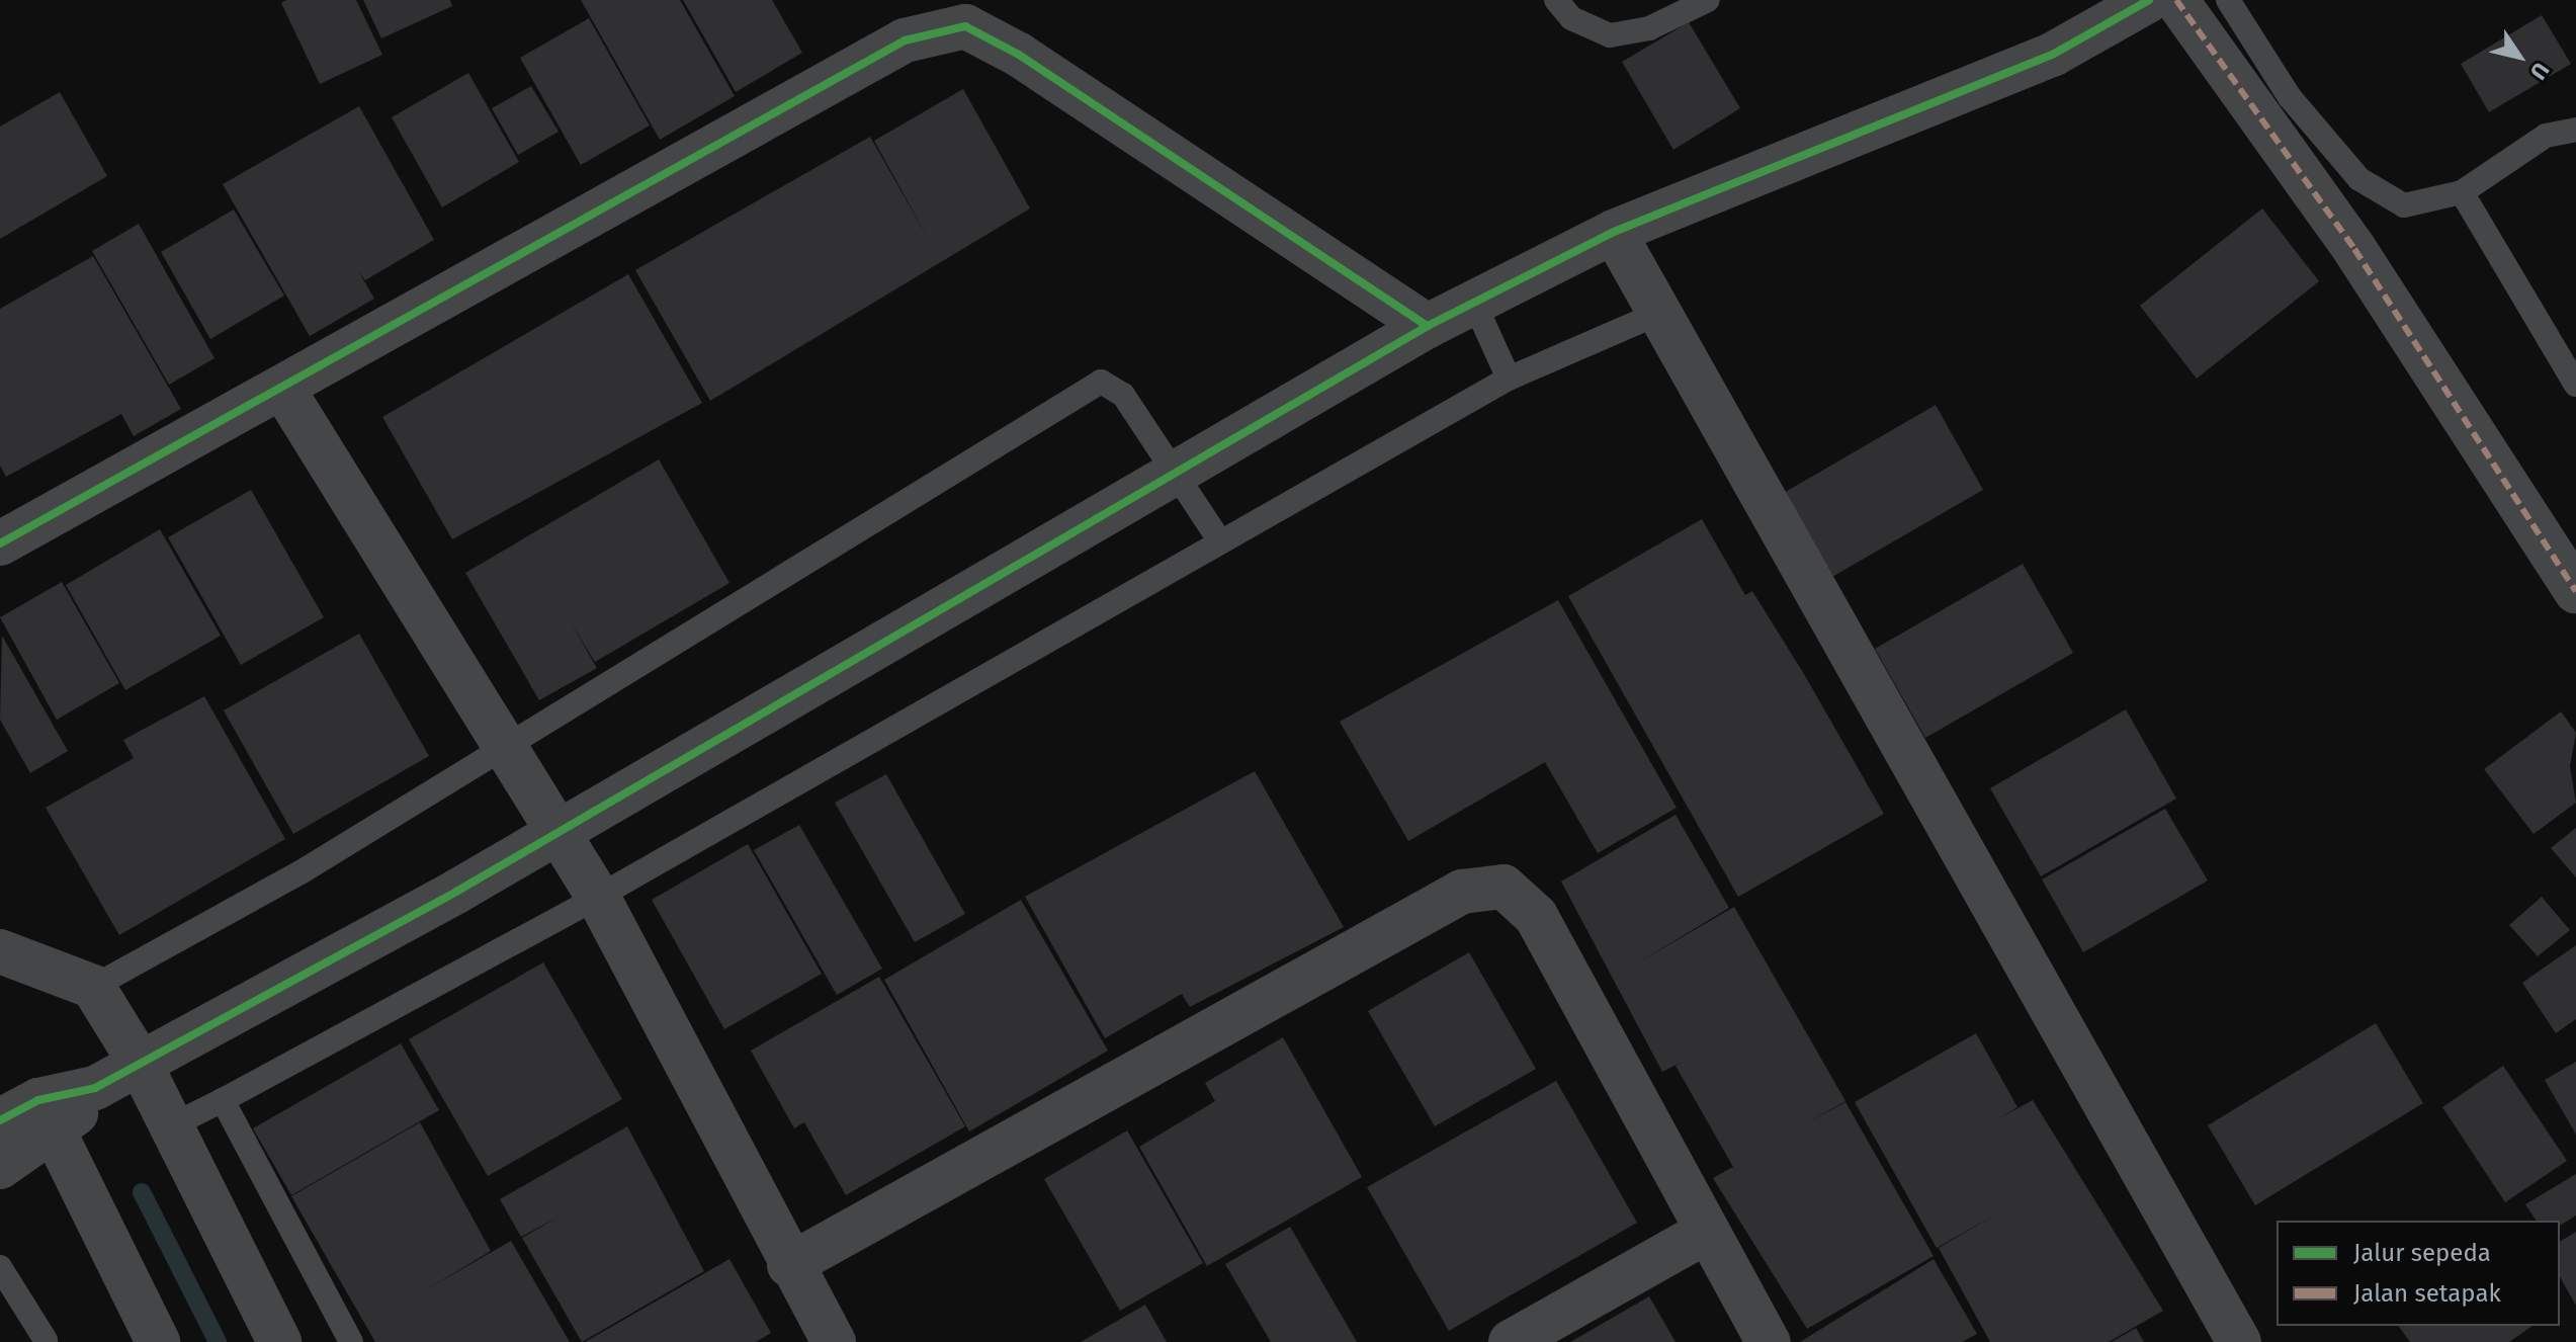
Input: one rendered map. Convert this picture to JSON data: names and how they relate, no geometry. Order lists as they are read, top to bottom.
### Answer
{
  "legend": ["Jalur sepeda", "Jalan setapak"],
  "north": "bottom right"
}
